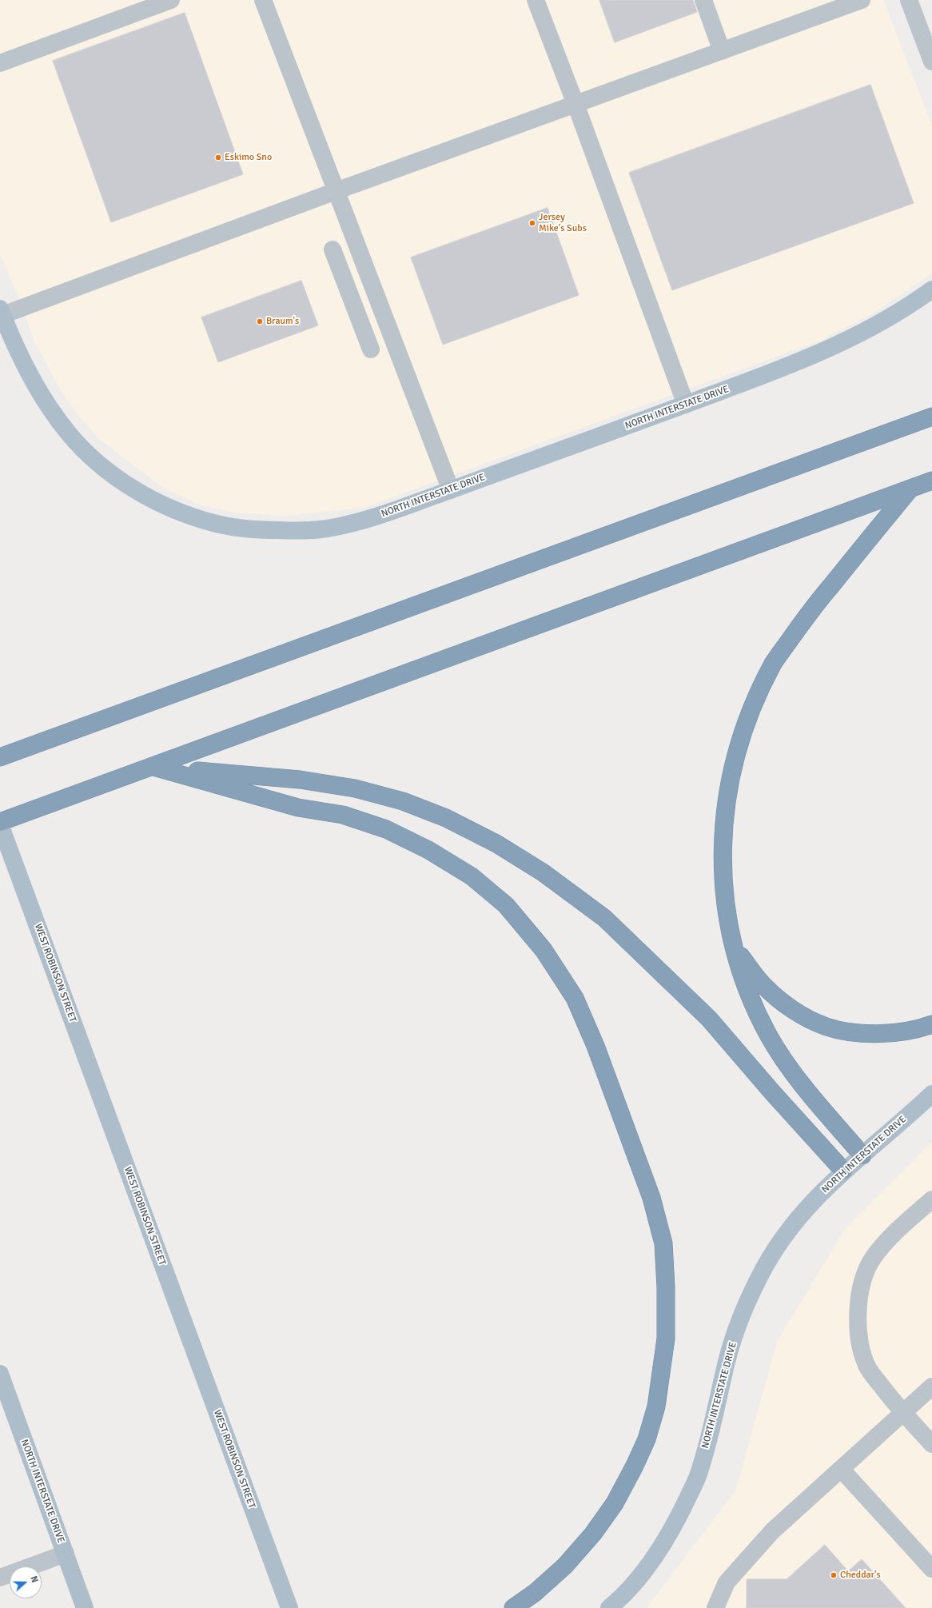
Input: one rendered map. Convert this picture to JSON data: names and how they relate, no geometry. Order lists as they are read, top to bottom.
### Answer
{
  "streets": {
    "main road": ["NORTH INTERSTATE DRIVE", "WEST ROBINSON STREET"]
  },
  "places": [
    "Eskimo Sno",
    "Jersey Mike's Subs",
    "Braum's",
    "Cheddar's"
  ],
  "north": "right"
}
